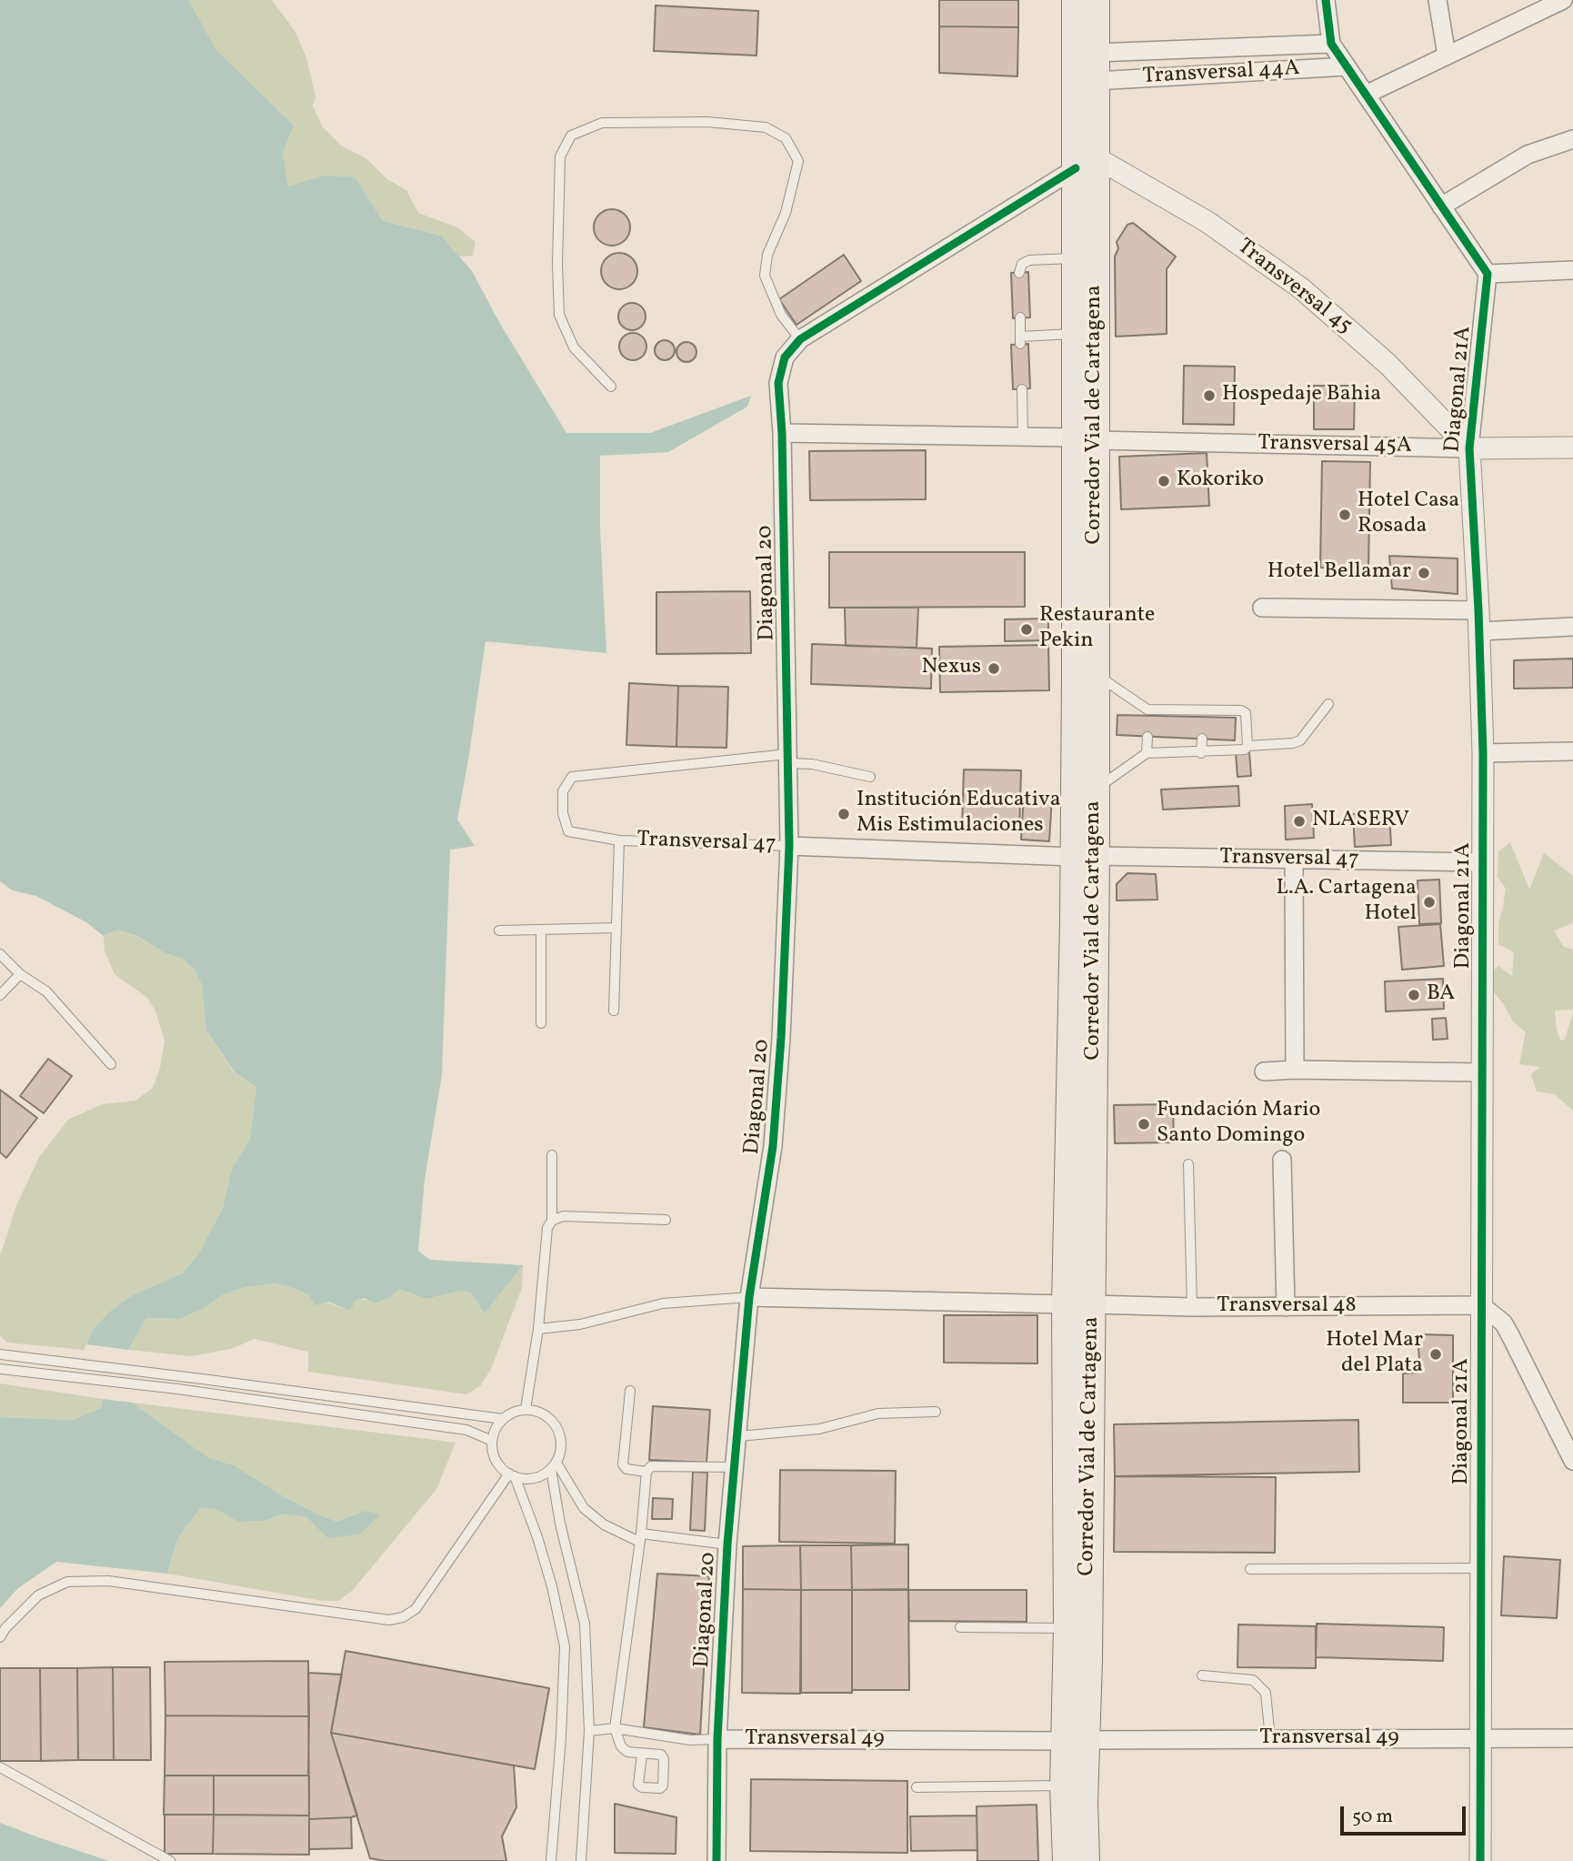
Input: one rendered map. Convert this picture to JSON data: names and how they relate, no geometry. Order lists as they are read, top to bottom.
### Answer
{
  "streets": {
    "main road": ["Corredor Vial de Cartagena"],
    "street": [
      "Transversal 44A",
      "Transversal 45",
      "Diagonal 21A",
      "Transversal 45A",
      "Diagonal 20",
      "Transversal 47",
      "Transversal 48",
      "Transversal 49"
    ]
  },
  "crossings": [
    ["Transversal 44A", "Corredor Vial de Cartagena"],
    ["Transversal 45", "Diagonal 21A"],
    ["Transversal 45", "Corredor Vial de Cartagena"],
    ["Transversal 45", "Transversal 45A"],
    ["Diagonal 21A", "Transversal 45A"],
    ["Diagonal 21A", "Transversal 47"],
    ["Diagonal 21A", "Transversal 48"],
    ["Diagonal 21A", "Transversal 49"],
    ["Corredor Vial de Cartagena", "Transversal 45A"],
    ["Corredor Vial de Cartagena", "Transversal 47"],
    ["Corredor Vial de Cartagena", "Transversal 48"],
    ["Corredor Vial de Cartagena", "Transversal 49"],
    ["Transversal 45A", "Diagonal 20"],
    ["Diagonal 20", "Transversal 47"],
    ["Diagonal 20", "Transversal 48"],
    ["Diagonal 20", "Transversal 49"]
  ],
  "places": [
    "Hospedaje Bahia",
    "Kokoriko",
    "Hotel Casa Rosada",
    "Hotel Bellamar",
    "Restaurante Pekin",
    "Nexus",
    "Institución Educativa Mis Estimulaciones",
    "NLASERV",
    "L.A. Cartagena Hotel",
    "BA",
    "Fundación Mario Santo Domingo",
    "Hotel Mar del Plata"
  ],
  "scale_bar": "50 m"
}
